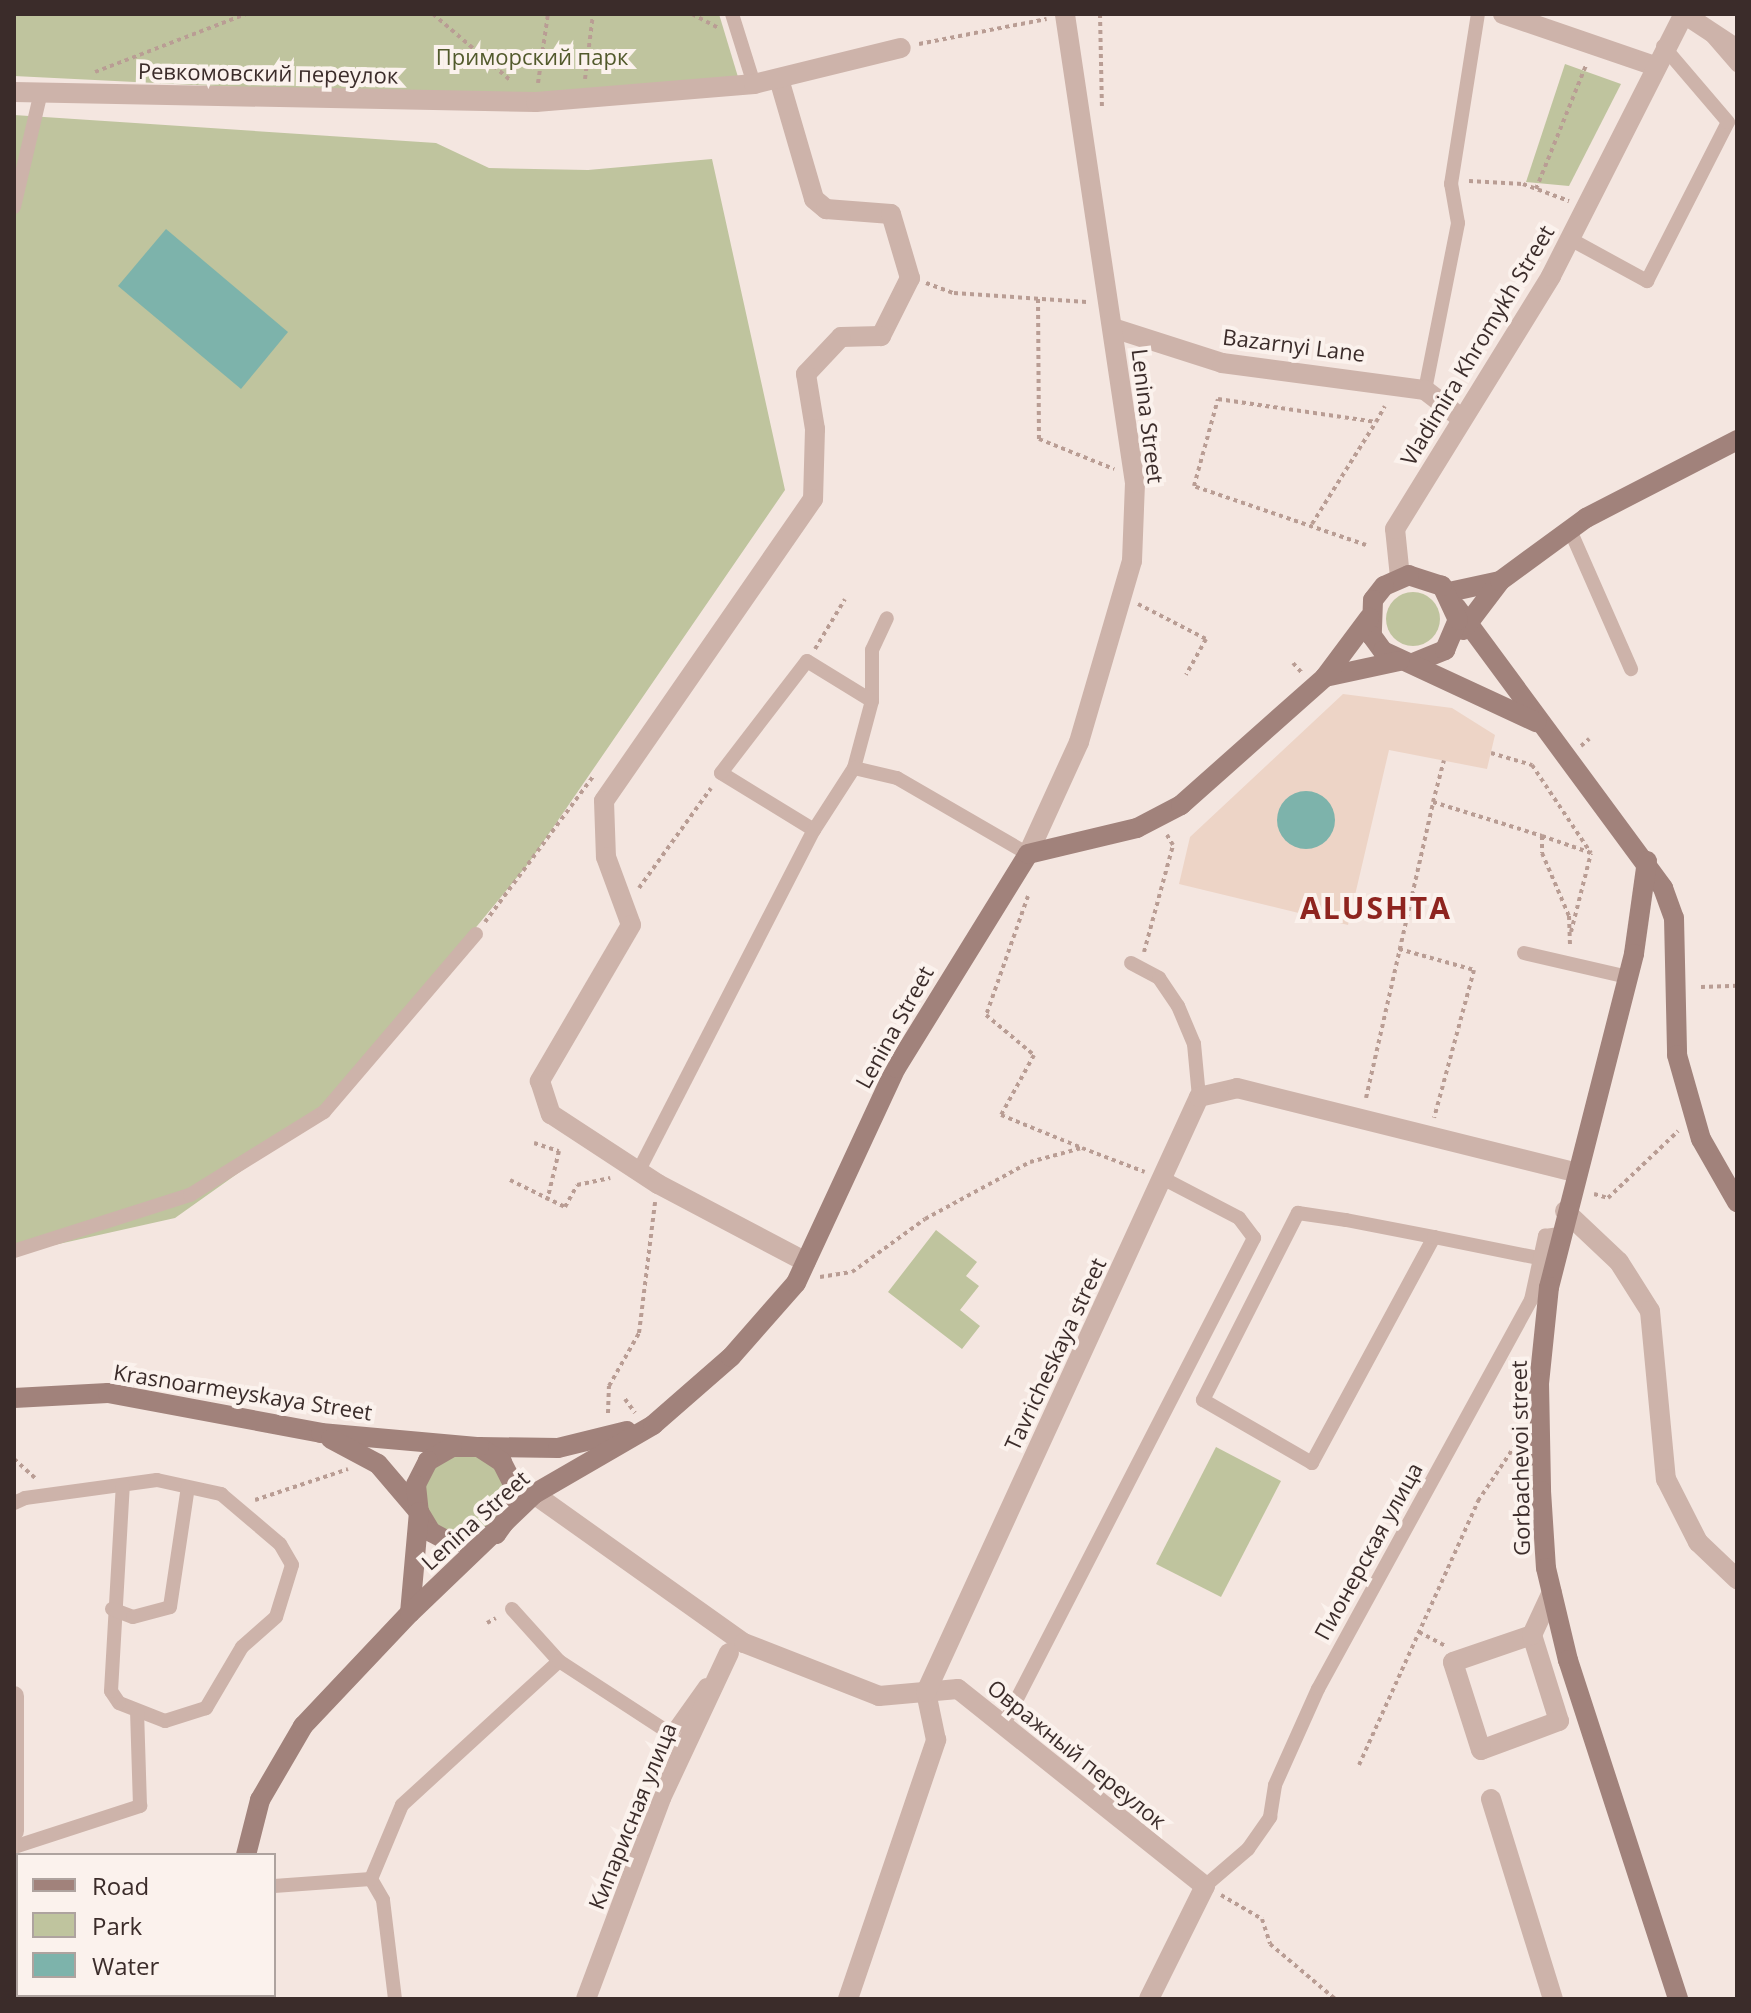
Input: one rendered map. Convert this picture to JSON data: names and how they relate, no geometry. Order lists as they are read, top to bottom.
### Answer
{
  "streets": {
    "main road": ["Lenina Street", "Krasnoarmeyskaya Street", "Gorbachevoi street"],
    "street": [
      "Ревкомовский переулок",
      "Bazarnyi Lane",
      "Vladimira Khromykh Street",
      "Tavricheskaya street",
      "Овражный переулок",
      "Кипарисная улица"
    ],
    "lane": ["Пионерская улица"]
  },
  "crossings": [
    ["Bazarnyi Lane", "Lenina Street"],
    ["Lenina Street", "Krasnoarmeyskaya Street"],
    ["Lenina Street", "Овражный переулок"],
    ["Tavricheskaya street", "Овражный переулок"],
    ["Пионерская улица", "Овражный переулок"],
    ["Овражный переулок", "Кипарисная улица"]
  ],
  "districts": ["ALUSHTA"],
  "parks": ["Приморский парк"],
  "legend": ["Road", "Park", "Water"]
}
